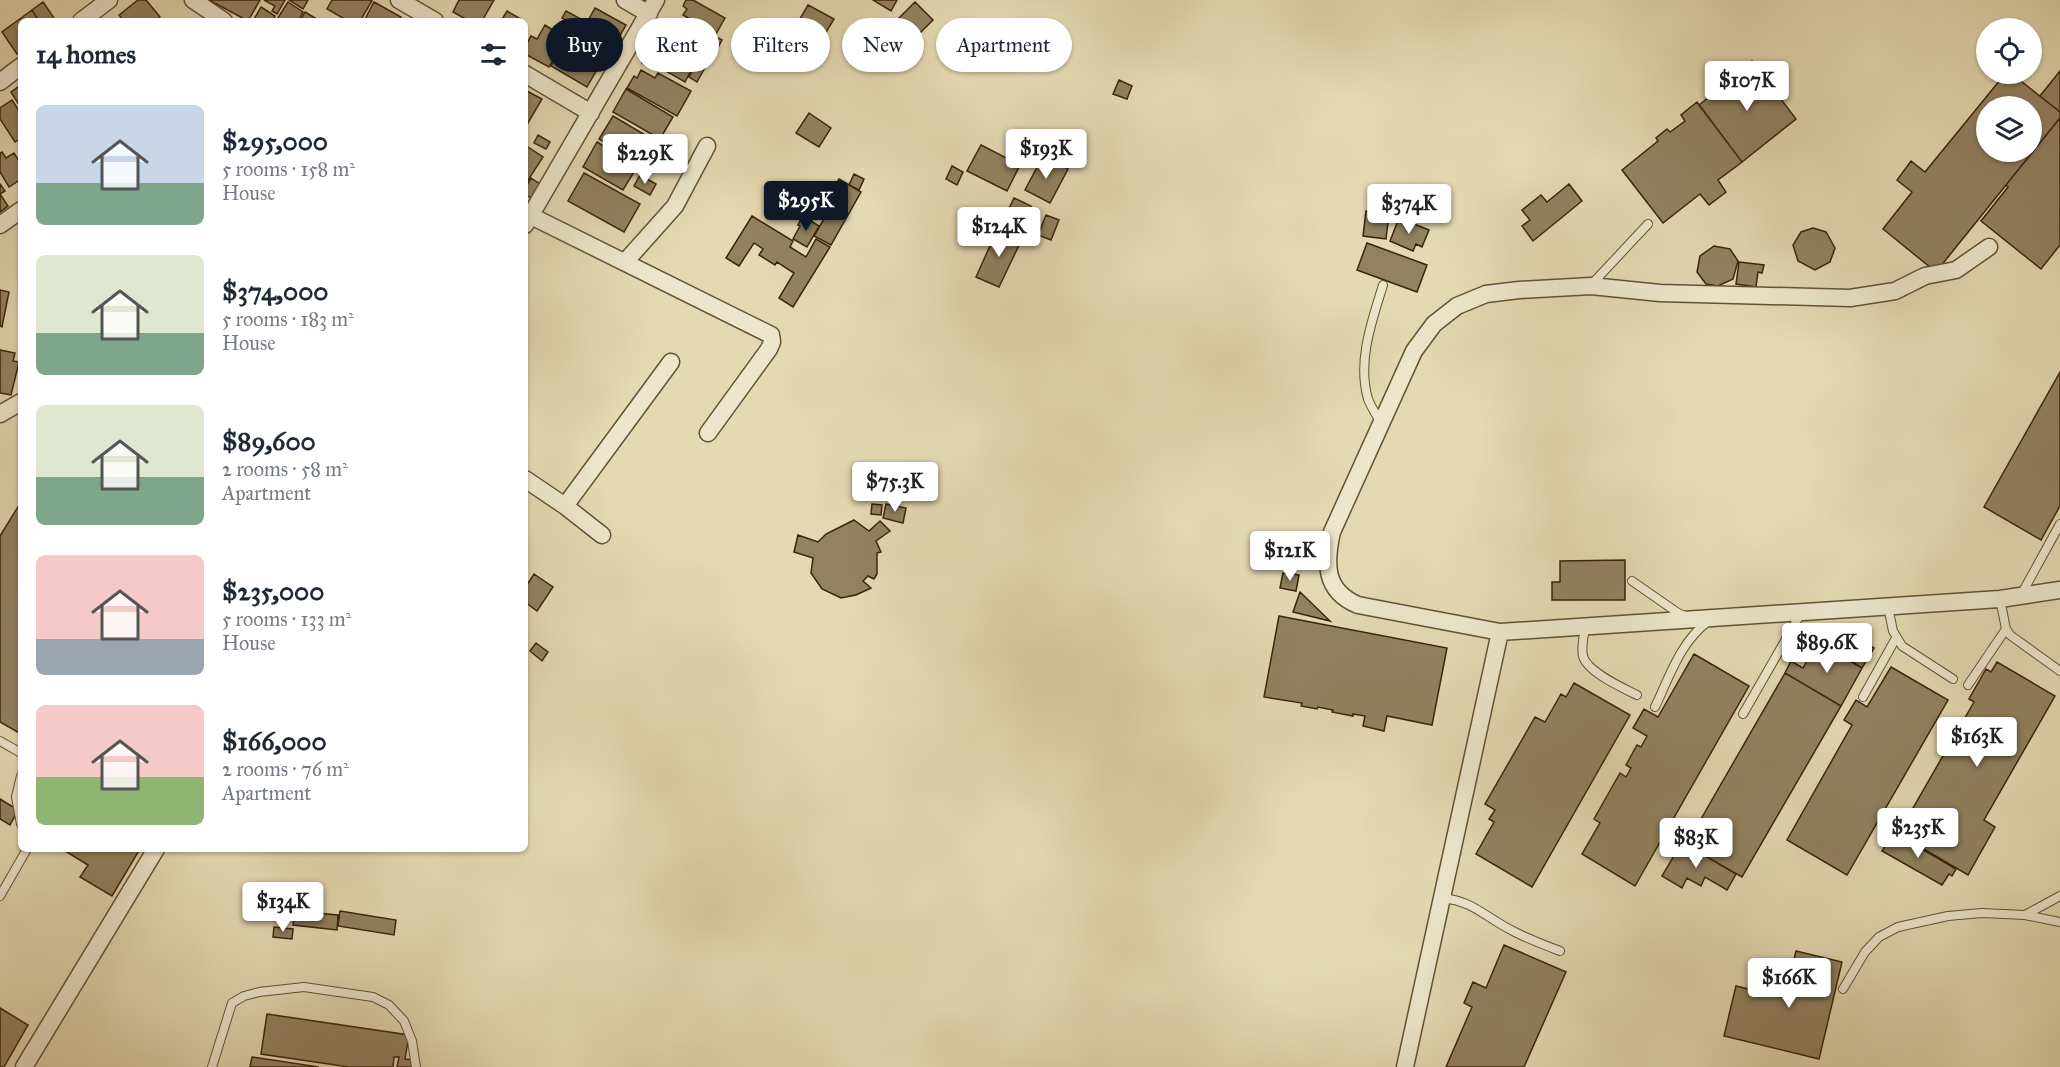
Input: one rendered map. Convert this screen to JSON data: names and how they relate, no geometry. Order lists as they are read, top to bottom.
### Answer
{
  "page": {
    "chip": [
      "Buy",
      "Rent",
      "Filters",
      "New",
      "Apartment"
    ],
    "heading": "14 homes",
    "price": [
      "$107K",
      "$193K",
      "$229K",
      "$295K",
      "$374K",
      "$124K",
      "$75.3K",
      "$121K",
      "$89.6K",
      "$163K",
      "$235K",
      "$83K",
      "$134K",
      "$166K"
    ],
    "list": [
      {
        "name": "$295,000",
        "note": "5 rooms · 158 m² · House"
      },
      {
        "name": "$374,000",
        "note": "5 rooms · 183 m² · House"
      },
      {
        "name": "$89,600",
        "note": "2 rooms · 58 m² · Apartment"
      },
      {
        "name": "$235,000",
        "note": "5 rooms · 133 m² · House"
      },
      {
        "name": "$166,000",
        "note": "2 rooms · 76 m² · Apartment"
      }
    ]
  }
}
